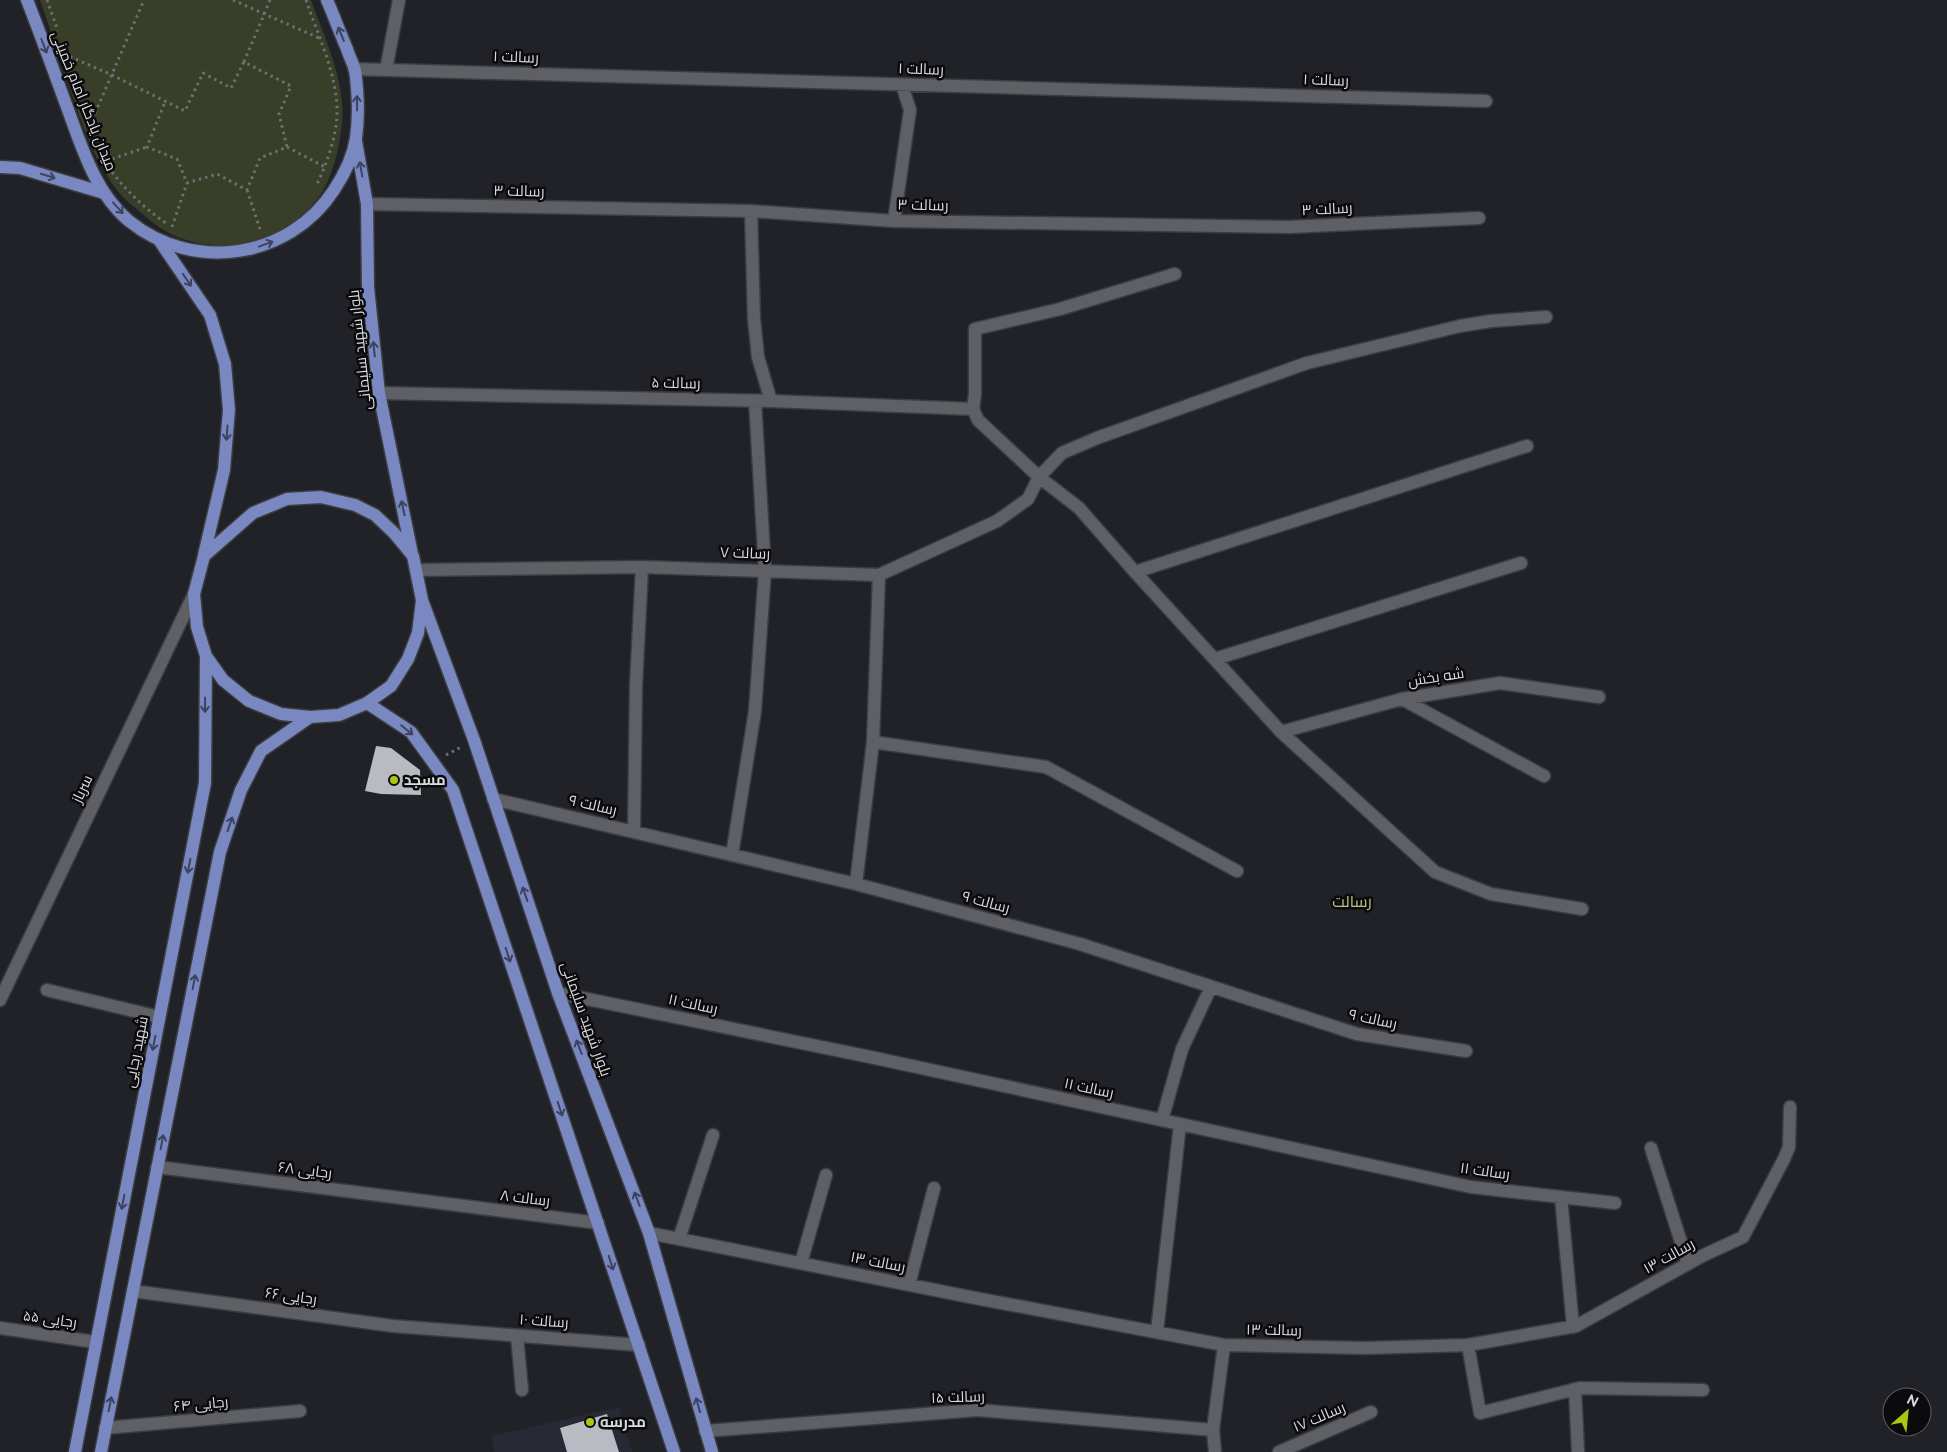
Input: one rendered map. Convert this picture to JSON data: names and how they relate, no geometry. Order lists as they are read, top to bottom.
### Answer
{
  "streets": {
    "main road": ["میدان یادگار امام خمینی", "بلوار شهید سلیمانی", "شهید رجایی"],
    "street": [
      "رسالت ۱",
      "رسالت ۳",
      "رسالت ۵",
      "رسالت ۷",
      "شه بخش",
      "سرباز",
      "رسالت ۹",
      "رسالت ۱۱",
      "رجایی ۶۸",
      "رسالت ۸",
      "رسالت ۱۳",
      "رجایی ۶۶",
      "رجایی ۵۵",
      "رسالت ۱۰",
      "رسالت ۱۵",
      "رجایی ۶۴",
      "رسالت ۱۷"
    ]
  },
  "crossings": [
    ["رسالت ۱", "میدان یادگار امام خمینی"],
    ["میدان یادگار امام خمینی", "بلوار شهید سلیمانی"],
    ["رسالت ۳", "بلوار شهید سلیمانی"],
    ["بلوار شهید سلیمانی", "رسالت ۵"],
    ["بلوار شهید سلیمانی", "رسالت ۷"],
    ["بلوار شهید سلیمانی", "رسالت ۹"],
    ["بلوار شهید سلیمانی", "رسالت ۱۱"],
    ["بلوار شهید سلیمانی", "رسالت ۱۳"],
    ["بلوار شهید سلیمانی", "رسالت ۱۵"],
    ["شهید رجایی", "رجایی ۵۵"],
    ["رجایی ۶۸", "رسالت ۸"],
    ["رجایی ۶۶", "رسالت ۱۰"]
  ],
  "districts": ["رسالت"],
  "places": ["مسجد", "مدرسه"],
  "north": "top right"
}
